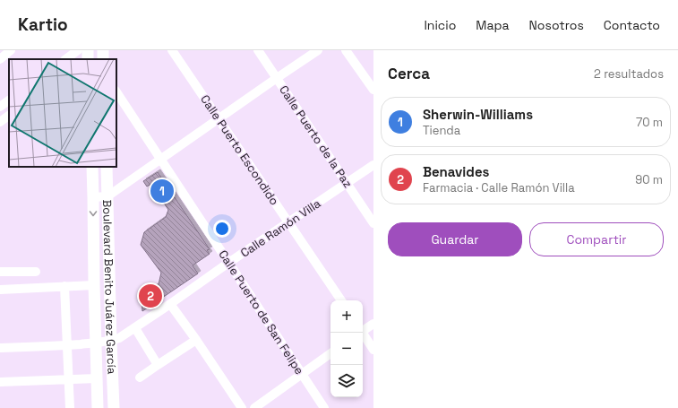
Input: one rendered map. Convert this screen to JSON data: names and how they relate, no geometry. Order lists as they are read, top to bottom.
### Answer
{
  "streets": {
    "main road": ["Boulevard Benito Juárez García"],
    "street": [
      "Calle Puerto de la Paz",
      "Calle Puerto Escondido",
      "Calle Ramón Villa",
      "Calle Puerto de San Felipe"
    ]
  },
  "crossings": [
    ["Calle Puerto de la Paz", "Calle Ramón Villa"],
    ["Calle Puerto Escondido", "Calle Ramón Villa"],
    ["Calle Ramón Villa", "Boulevard Benito Juárez García"],
    ["Calle Ramón Villa", "Calle Puerto de San Felipe"]
  ],
  "page": {
    "header": "Kartio",
    "nav": [
      "Inicio",
      "Mapa",
      "Nosotros",
      "Contacto"
    ],
    "heading": ["Cerca", "2 resultados"],
    "list": [
      {
        "mark": "1",
        "name": "Sherwin-Williams",
        "note": "Tienda",
        "value": "70 m"
      },
      {
        "mark": "2",
        "name": "Benavides",
        "note": "Farmacia · Calle Ramón Villa",
        "value": "90 m"
      }
    ],
    "pins": ["1", "2"],
    "buttons": ["Guardar", "Compartir"],
    "map_buttons": ["+", "−"]
  }
}
